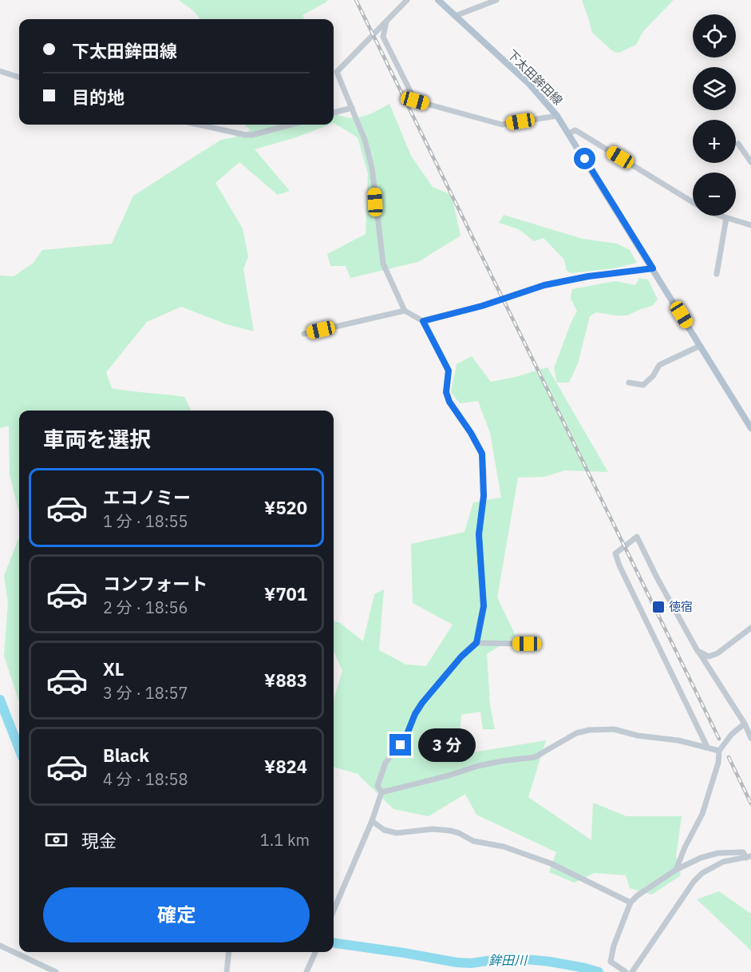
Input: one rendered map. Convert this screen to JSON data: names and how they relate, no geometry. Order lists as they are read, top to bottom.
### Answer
{
  "streets": {
    "main road": ["下太田鉾田線"]
  },
  "water": ["鉾田川"],
  "places": {
    "transit": ["徳宿"]
  },
  "page": {
    "map_buttons": ["+", "−"],
    "banner": ["下太田鉾田線", "目的地"],
    "heading": "車両を選択",
    "list": [
      {
        "name": "エコノミー",
        "note": "1 分 · 18:55",
        "value": "¥520"
      },
      {
        "name": "コンフォート",
        "note": "2 分 · 18:56",
        "value": "¥701"
      },
      {
        "name": "XL",
        "note": "3 分 · 18:57",
        "value": "¥883"
      },
      {
        "name": "Black",
        "note": "4 分 · 18:58",
        "value": "¥824"
      }
    ],
    "bubble": "3 分",
    "pay": ["現金", "1.1 km"],
    "buttons": "確定"
  }
}
